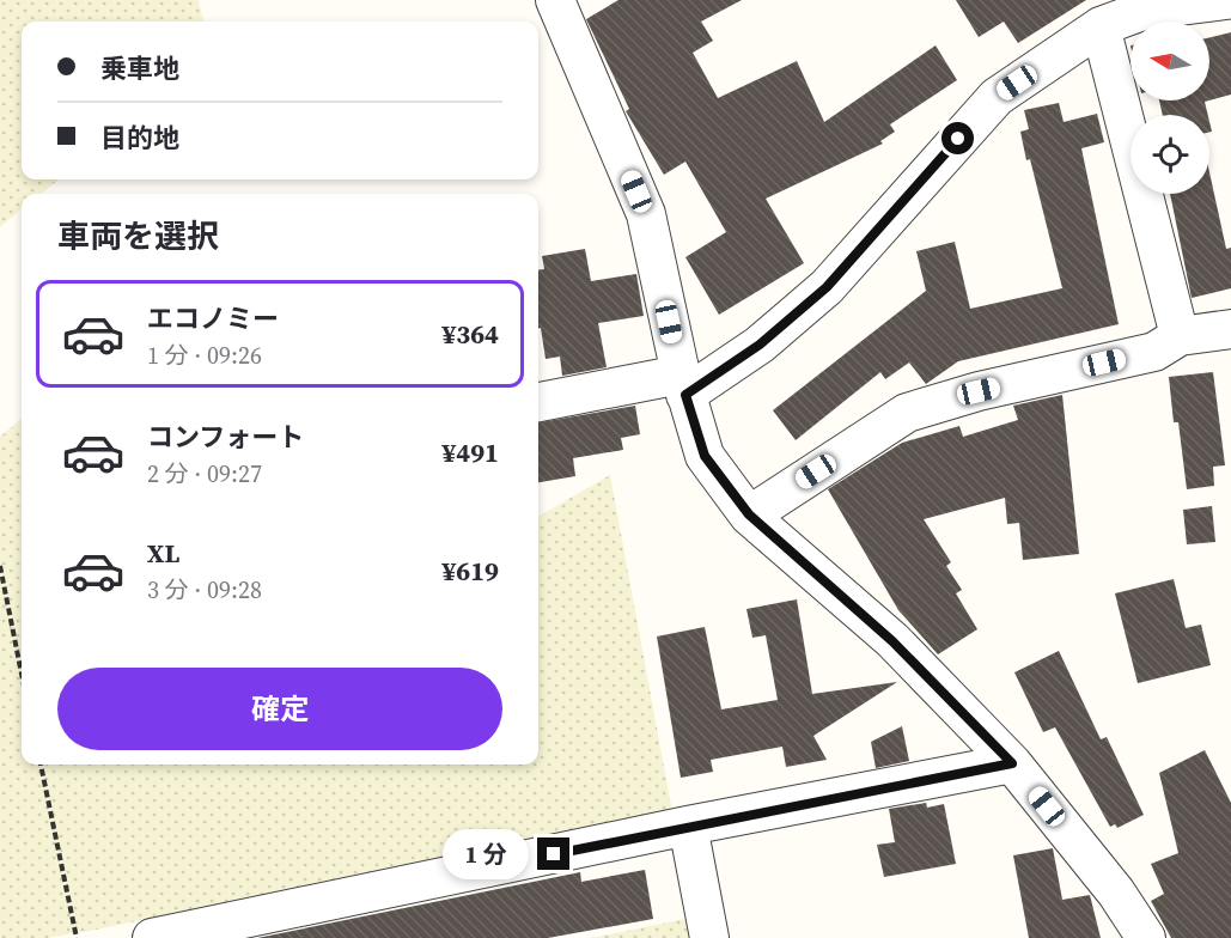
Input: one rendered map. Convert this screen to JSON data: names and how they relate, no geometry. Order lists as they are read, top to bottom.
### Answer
{
  "north": "left",
  "page": {
    "banner": ["乗車地", "目的地"],
    "heading": "車両を選択",
    "list": [
      {
        "name": "エコノミー",
        "note": "1 分 · 09:26",
        "value": "¥364"
      },
      {
        "name": "コンフォート",
        "note": "2 分 · 09:27",
        "value": "¥491"
      },
      {
        "name": "XL",
        "note": "3 分 · 09:28",
        "value": "¥619"
      }
    ],
    "buttons": "確定",
    "bubble": "1 分"
  }
}
